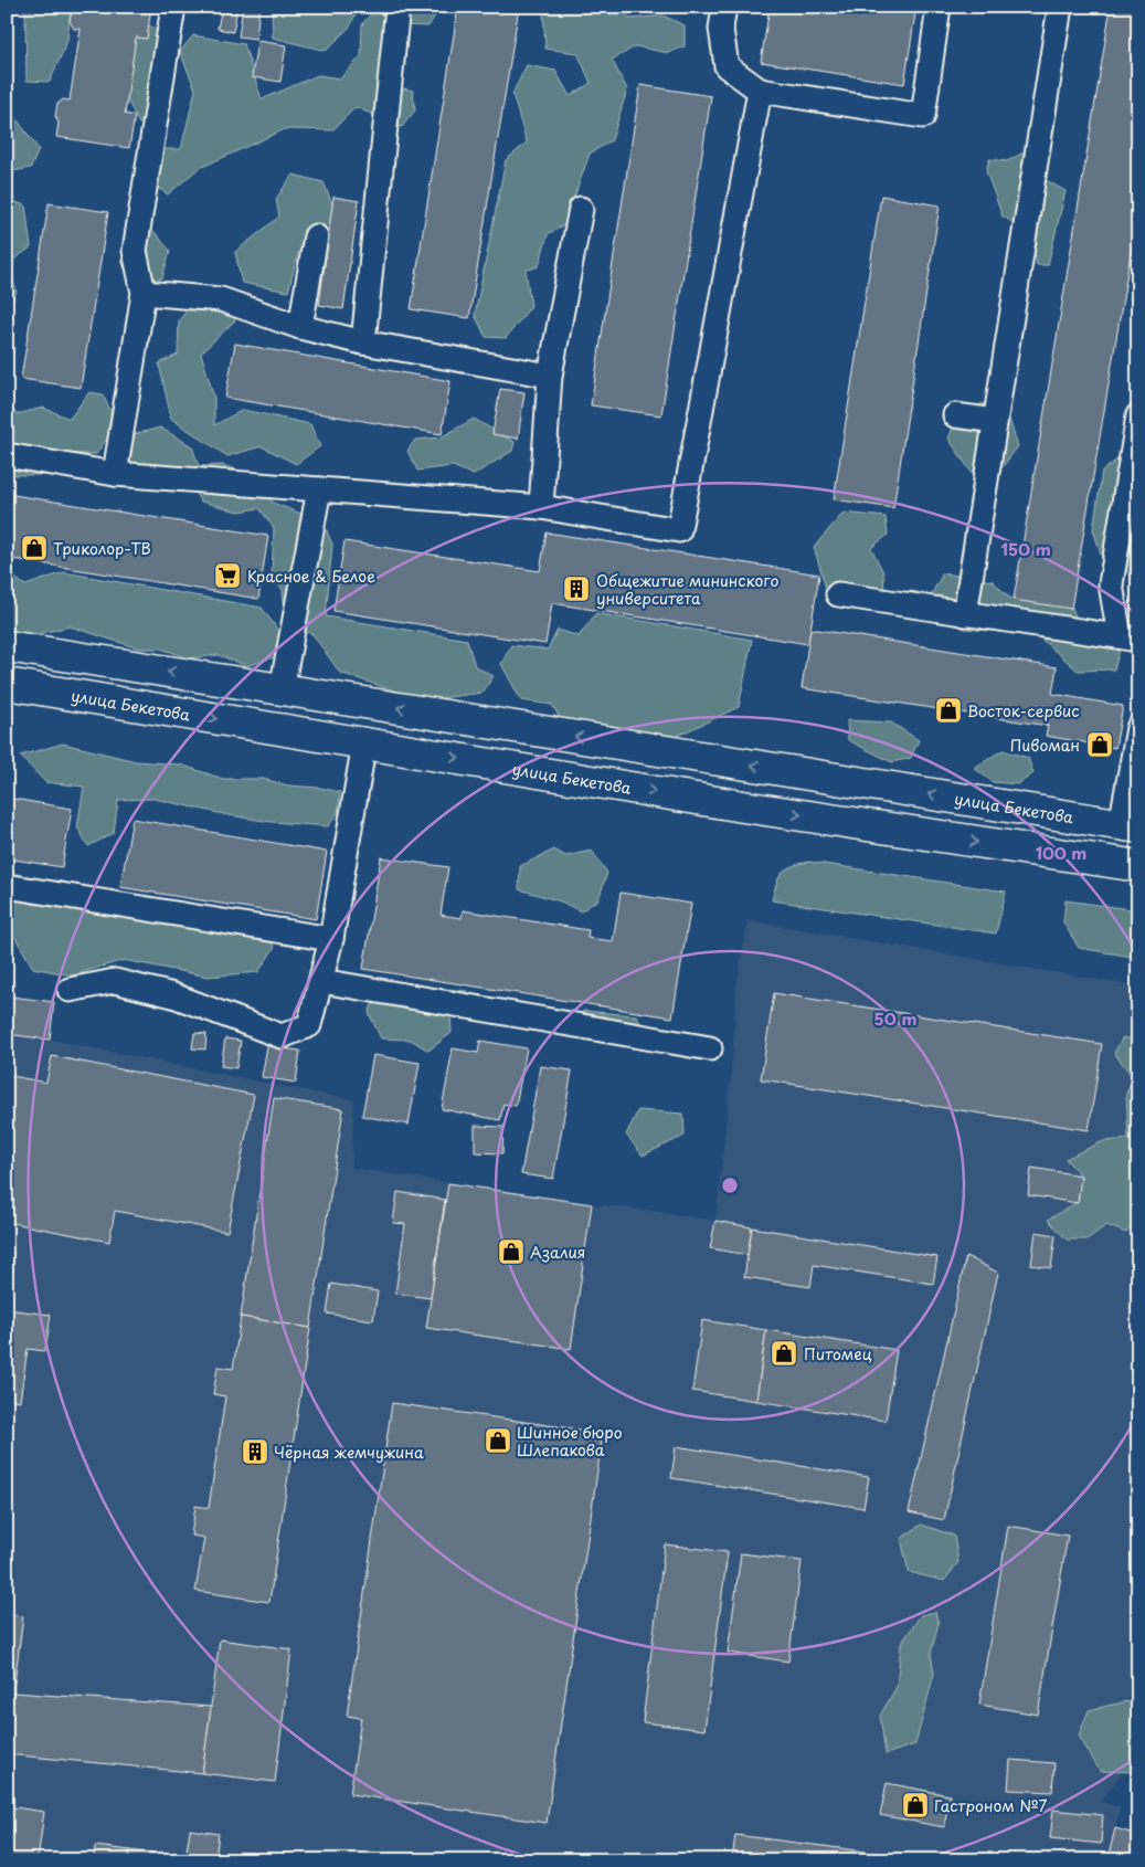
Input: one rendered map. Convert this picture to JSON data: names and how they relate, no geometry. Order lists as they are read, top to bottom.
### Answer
{
  "streets": {
    "main road": ["улица Бекетова"]
  },
  "places": {
    "shop": [
      "Триколор-ТВ",
      "Восток-сервис",
      "Пивоман",
      "Азалия",
      "Питомец",
      "Шинное бюро Шлепакова",
      "Гастроном №7"
    ],
    "supermarket": ["Красное & Белое"],
    "building": ["Общежитие мининского университета", "Чёрная жемчужина"]
  },
  "rings": ["150 m", "100 m", "50 m"]
}
